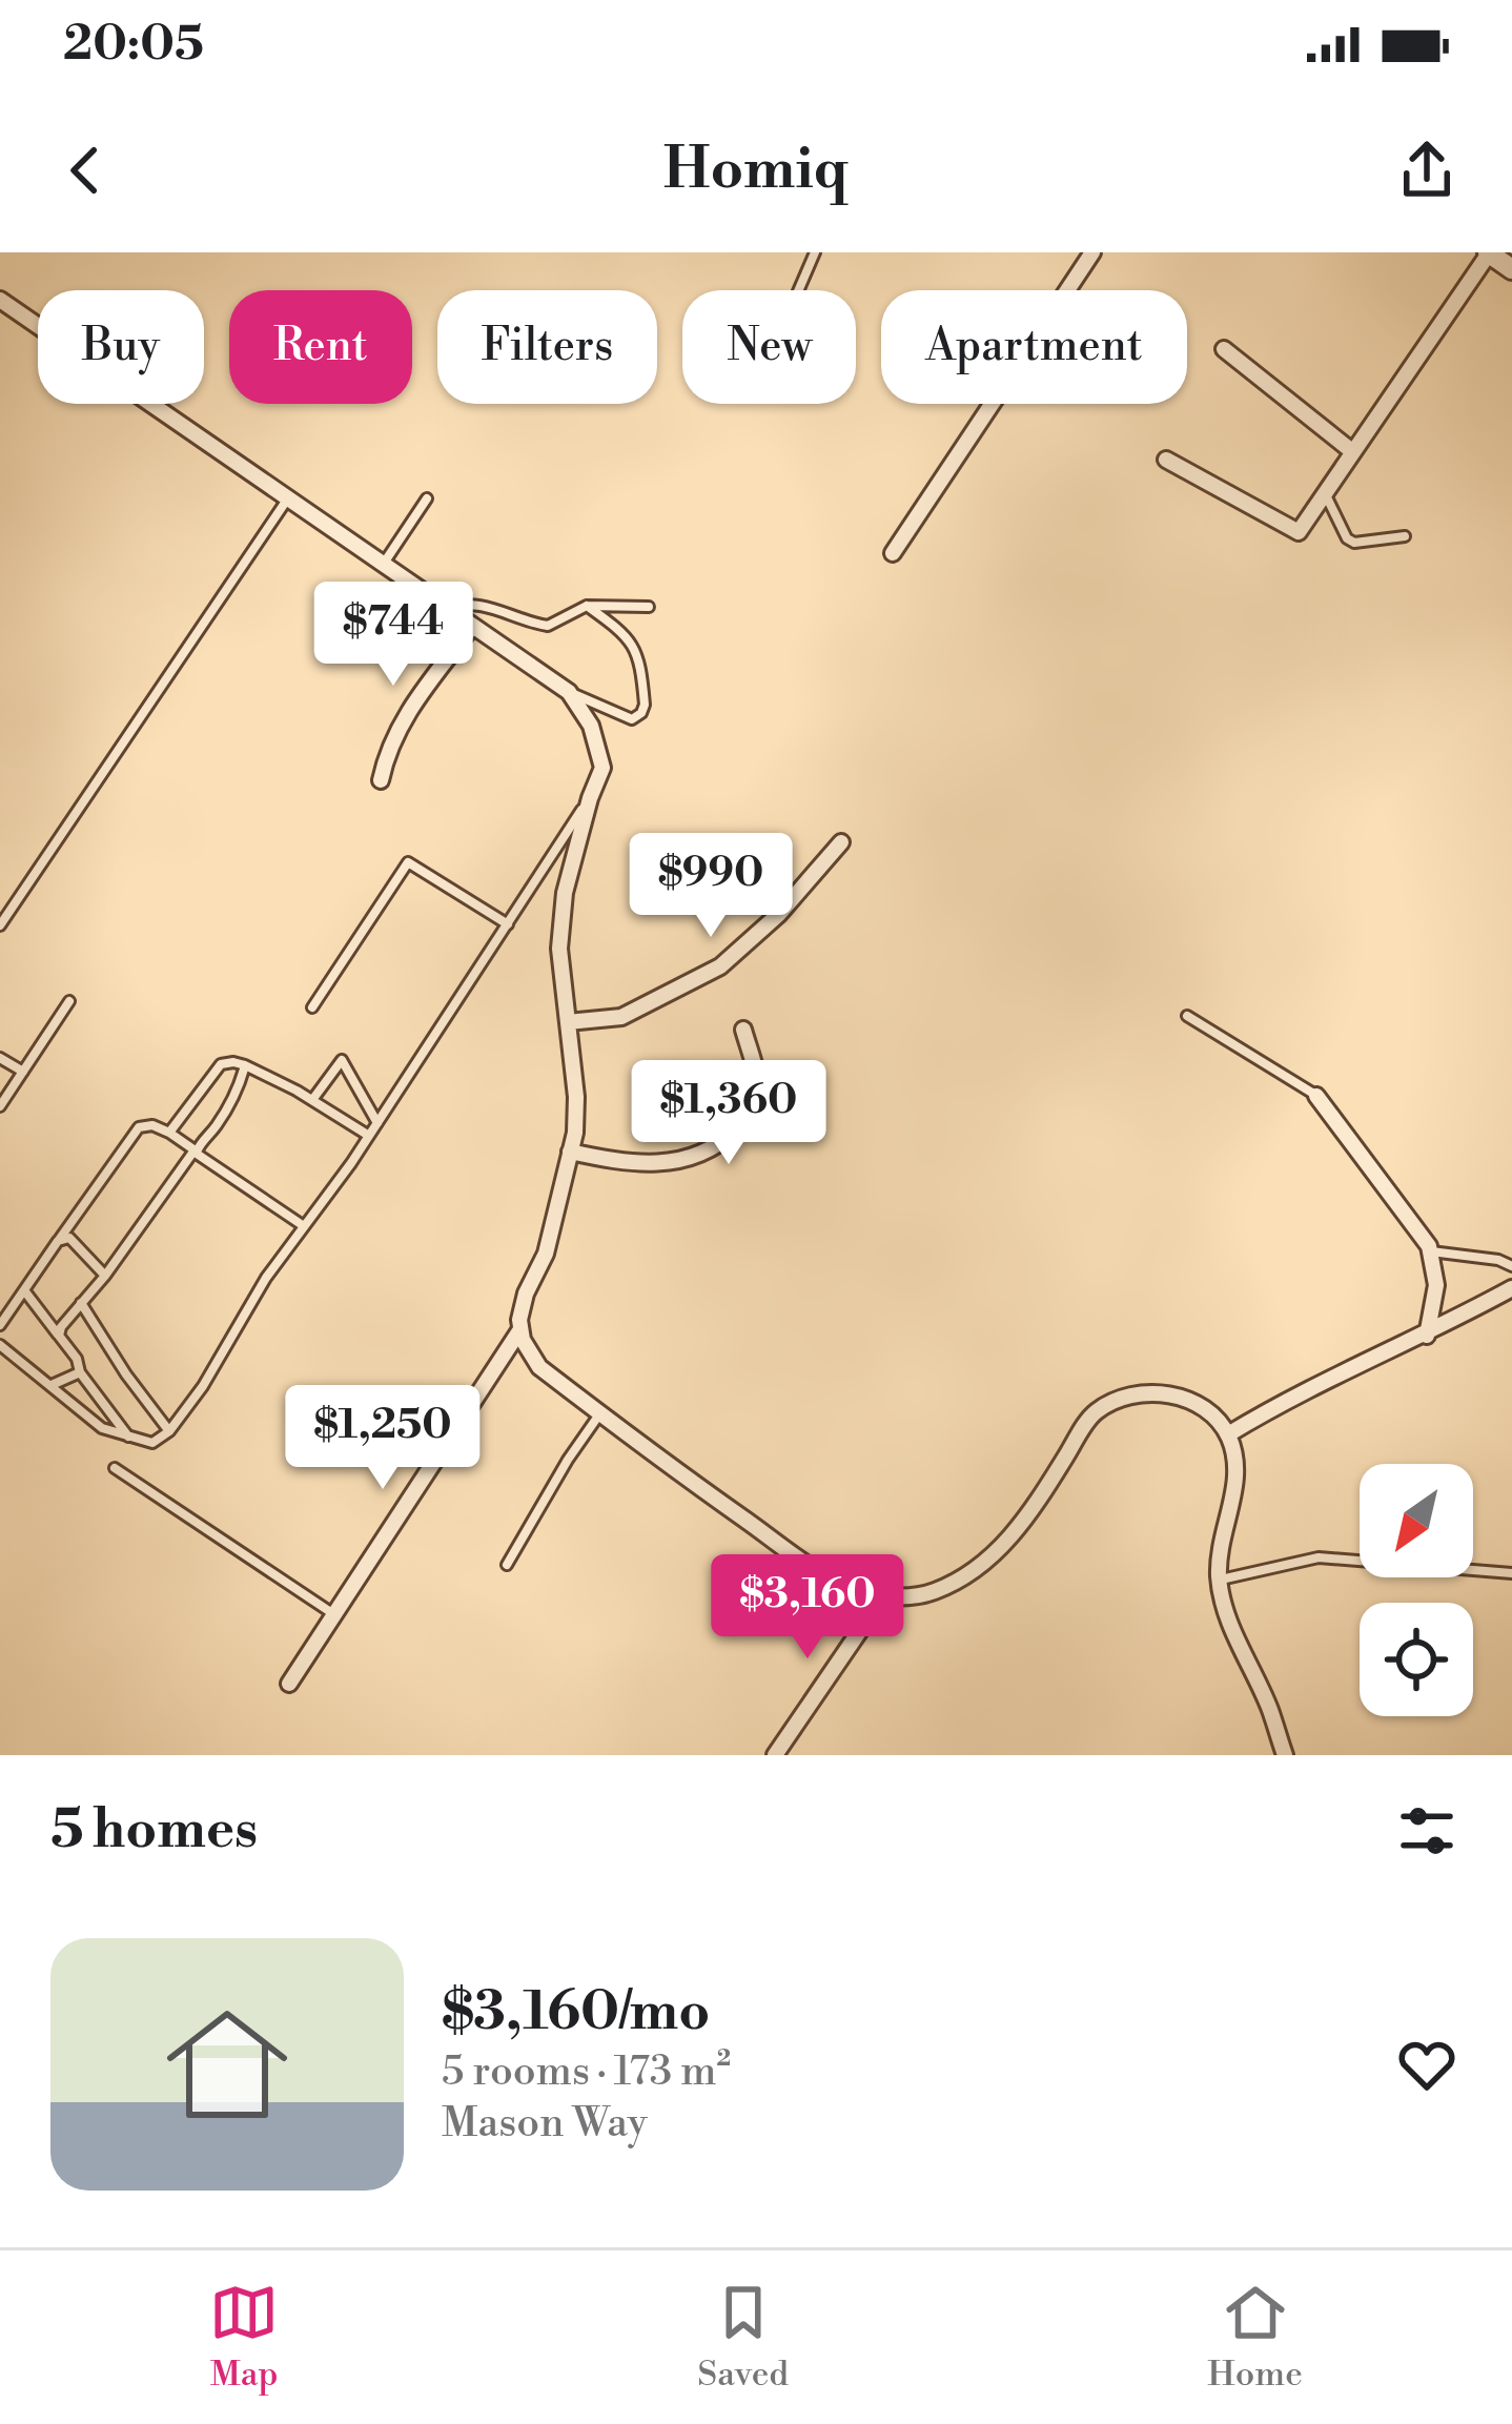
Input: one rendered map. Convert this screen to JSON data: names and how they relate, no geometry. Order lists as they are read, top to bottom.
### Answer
{
  "north": "bottom left",
  "page": {
    "status": "20:05",
    "header": "Homiq",
    "chip": [
      "Buy",
      "Rent",
      "Filters",
      "New",
      "Apartment"
    ],
    "price": [
      "$744",
      "$990",
      "$1,360",
      "$1,250",
      "$3,160"
    ],
    "heading": "5 homes",
    "list": [
      {
        "name": "$3,160/mo",
        "note": "5 rooms · 173 m² · Mason Way"
      }
    ],
    "tabs": ["Map", "Saved", "Home"]
  }
}
